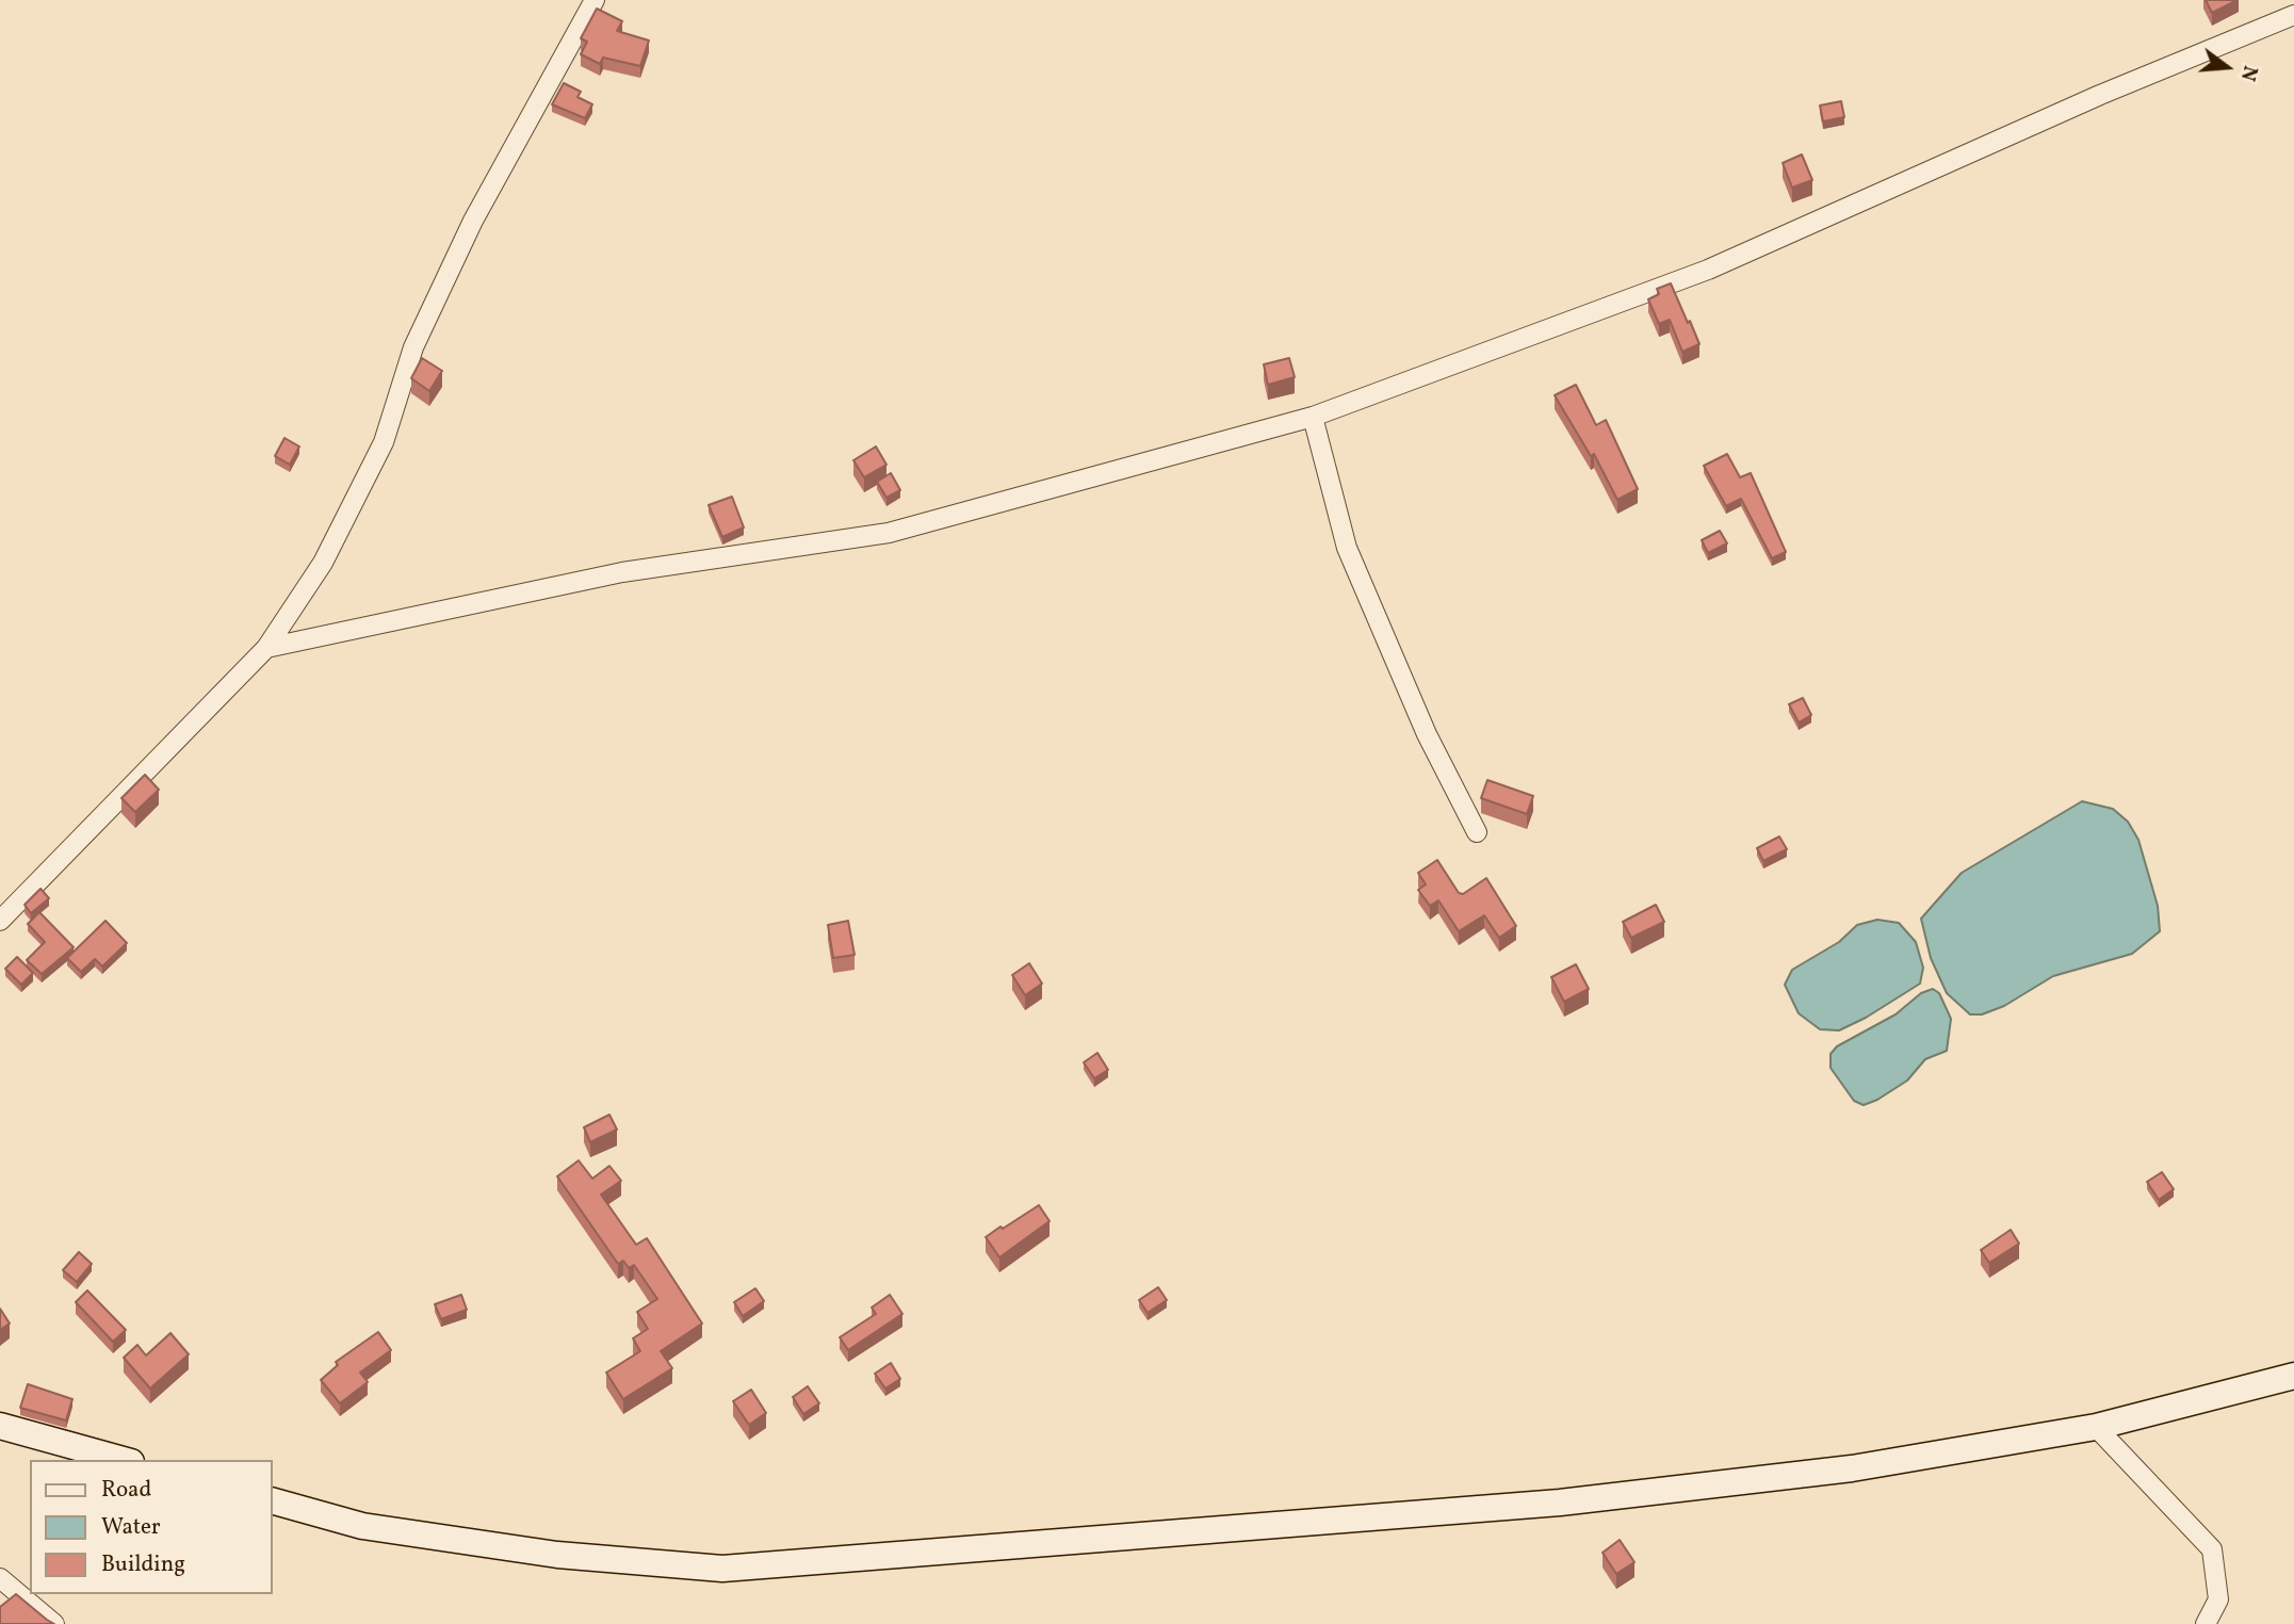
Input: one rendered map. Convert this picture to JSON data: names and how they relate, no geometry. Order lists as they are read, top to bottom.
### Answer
{
  "legend": ["Road", "Water", "Building"],
  "north": "right"
}
